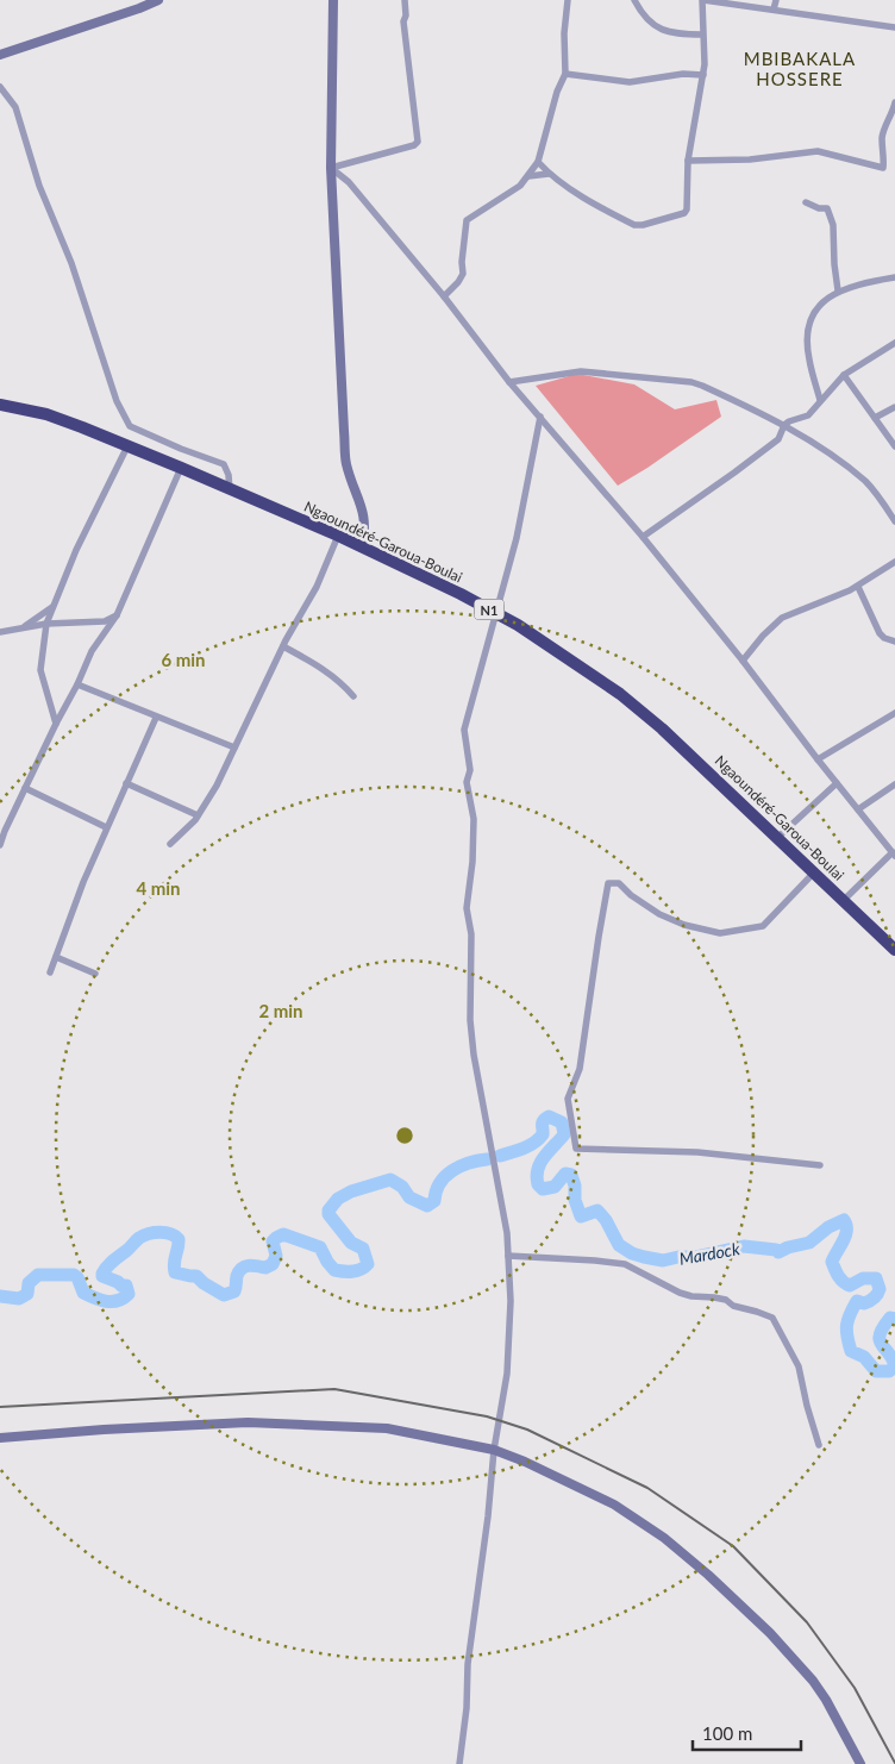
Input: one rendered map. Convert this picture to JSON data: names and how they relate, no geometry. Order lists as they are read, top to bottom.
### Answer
{
  "streets": {
    "highway": ["Ngaoundéré-Garoua-Boulai", "N1"]
  },
  "districts": ["MBIBAKALA HOSSERE"],
  "water": ["Mardock"],
  "scale_bar": "100 m",
  "rings": ["6 min", "4 min", "2 min"]
}
